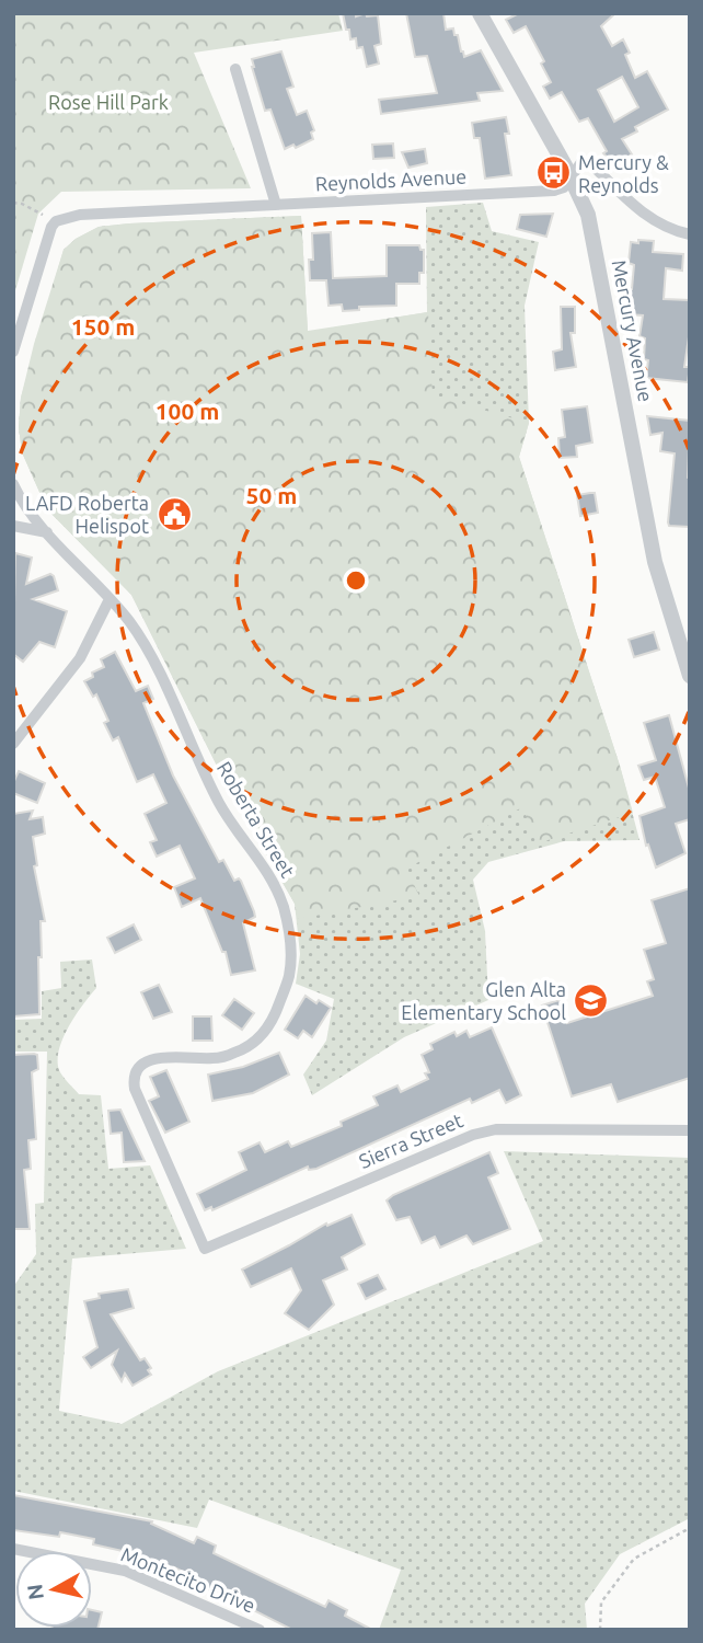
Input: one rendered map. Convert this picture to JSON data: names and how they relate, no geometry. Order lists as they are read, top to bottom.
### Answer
{
  "streets": {
    "street": [
      "Reynolds Avenue",
      "Mercury Avenue",
      "Roberta Street",
      "Sierra Street",
      "Montecito Drive"
    ]
  },
  "crossings": [
    ["Reynolds Avenue", "Mercury Avenue"],
    ["Roberta Street", "Sierra Street"]
  ],
  "parks": ["Rose Hill Park"],
  "places": {
    "bus stop": ["Mercury & Reynolds"],
    "public building": ["LAFD Roberta Helispot"],
    "school or university": ["Glen Alta Elementary School"]
  },
  "north": "left",
  "rings": ["150 m", "100 m", "50 m"]
}
